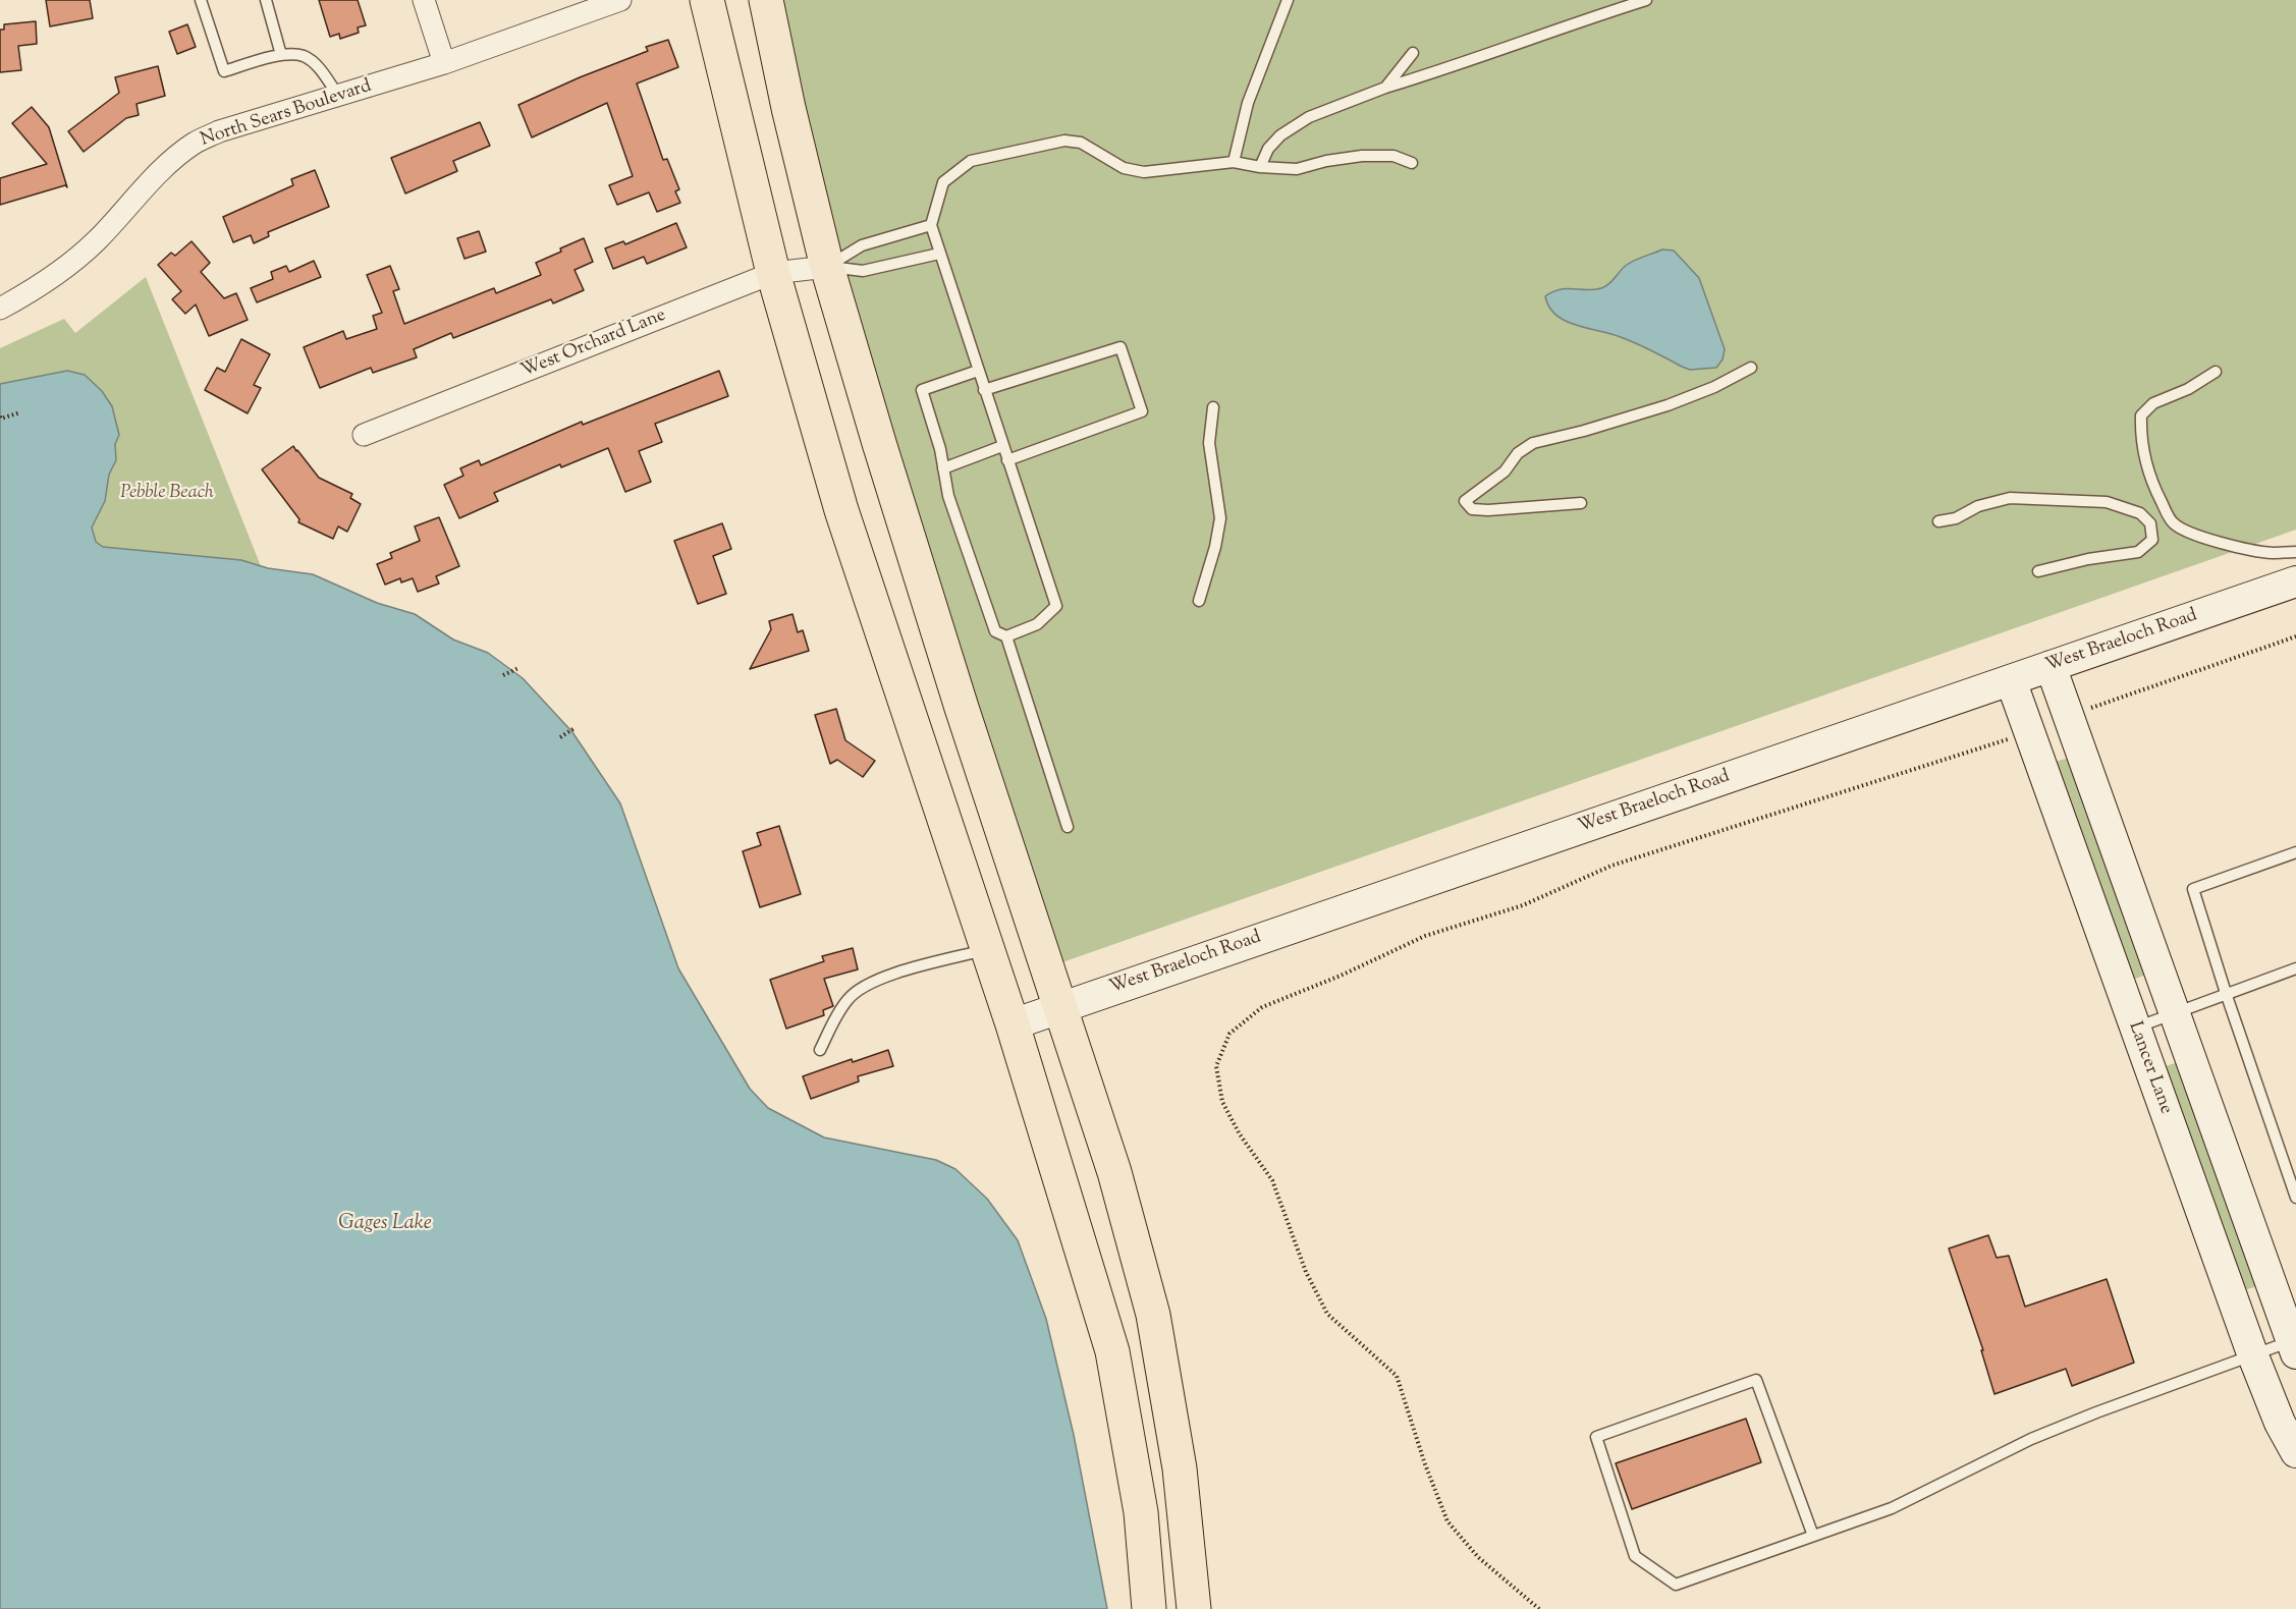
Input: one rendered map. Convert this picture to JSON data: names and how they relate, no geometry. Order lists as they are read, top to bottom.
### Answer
{
  "streets": {
    "street": [
      "North Sears Boulevard",
      "West Orchard Lane",
      "West Braeloch Road",
      "Lancer Lane"
    ]
  },
  "crossings": [
    ["West Braeloch Road", "Lancer Lane"]
  ],
  "water": ["Gages Lake"],
  "parks": ["Pebble Beach"]
}
